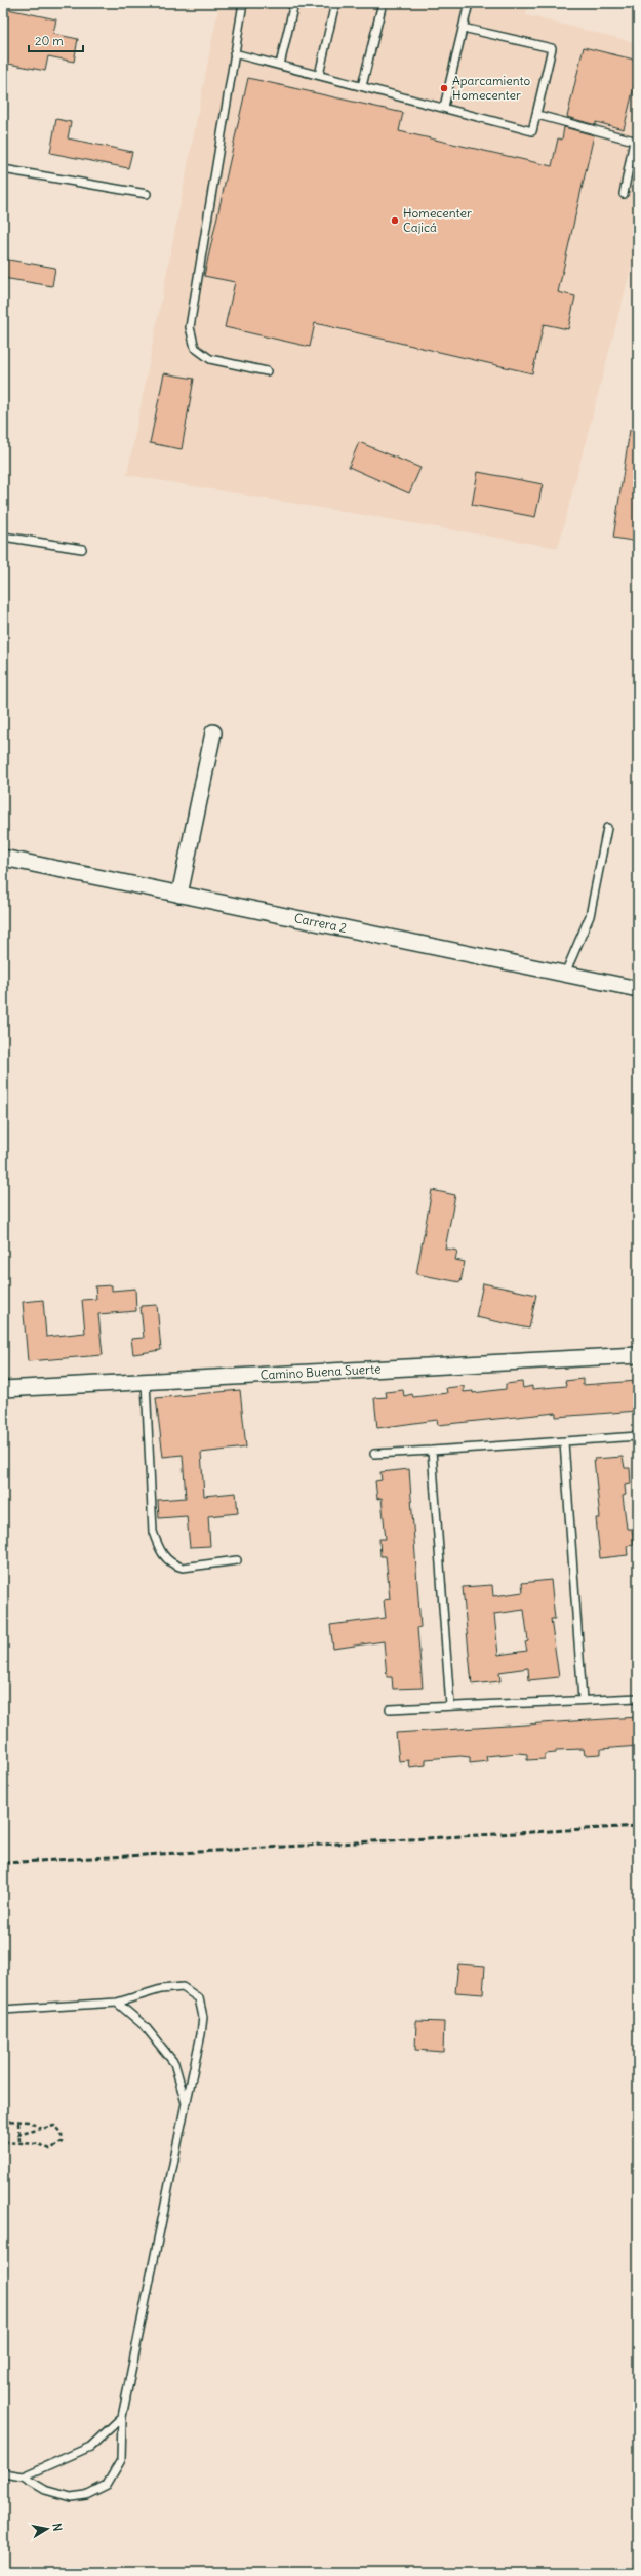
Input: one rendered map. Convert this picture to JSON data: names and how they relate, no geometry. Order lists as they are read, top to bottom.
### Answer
{
  "streets": {
    "street": ["Carrera 2", "Camino Buena Suerte"]
  },
  "places": ["Aparcamiento Homecenter", "Homecenter Cajicá"],
  "scale_bar": "20 m",
  "north": "right"
}
